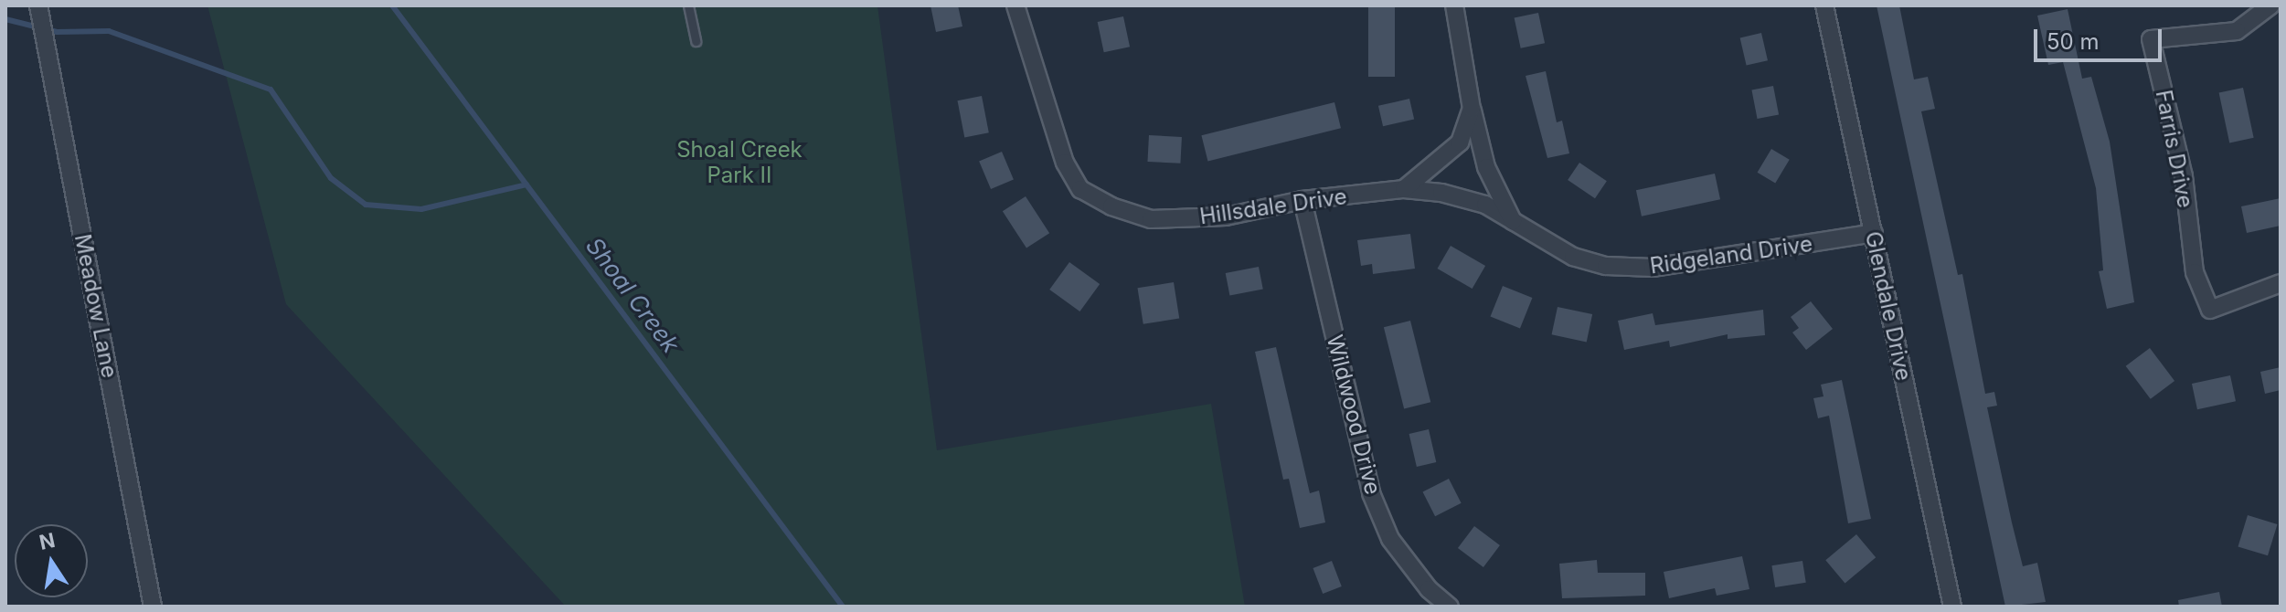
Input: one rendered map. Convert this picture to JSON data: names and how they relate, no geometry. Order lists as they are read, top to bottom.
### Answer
{
  "streets": {
    "street": [
      "Farris Drive",
      "Hillsdale Drive",
      "Ridgeland Drive",
      "Meadow Lane",
      "Glendale Drive",
      "Wildwood Drive"
    ]
  },
  "crossings": [
    ["Hillsdale Drive", "Ridgeland Drive"],
    ["Hillsdale Drive", "Wildwood Drive"],
    ["Ridgeland Drive", "Glendale Drive"]
  ],
  "water": ["Shoal Creek"],
  "parks": ["Shoal Creek Park II"],
  "scale_bar": "50 m",
  "north": "top"
}
